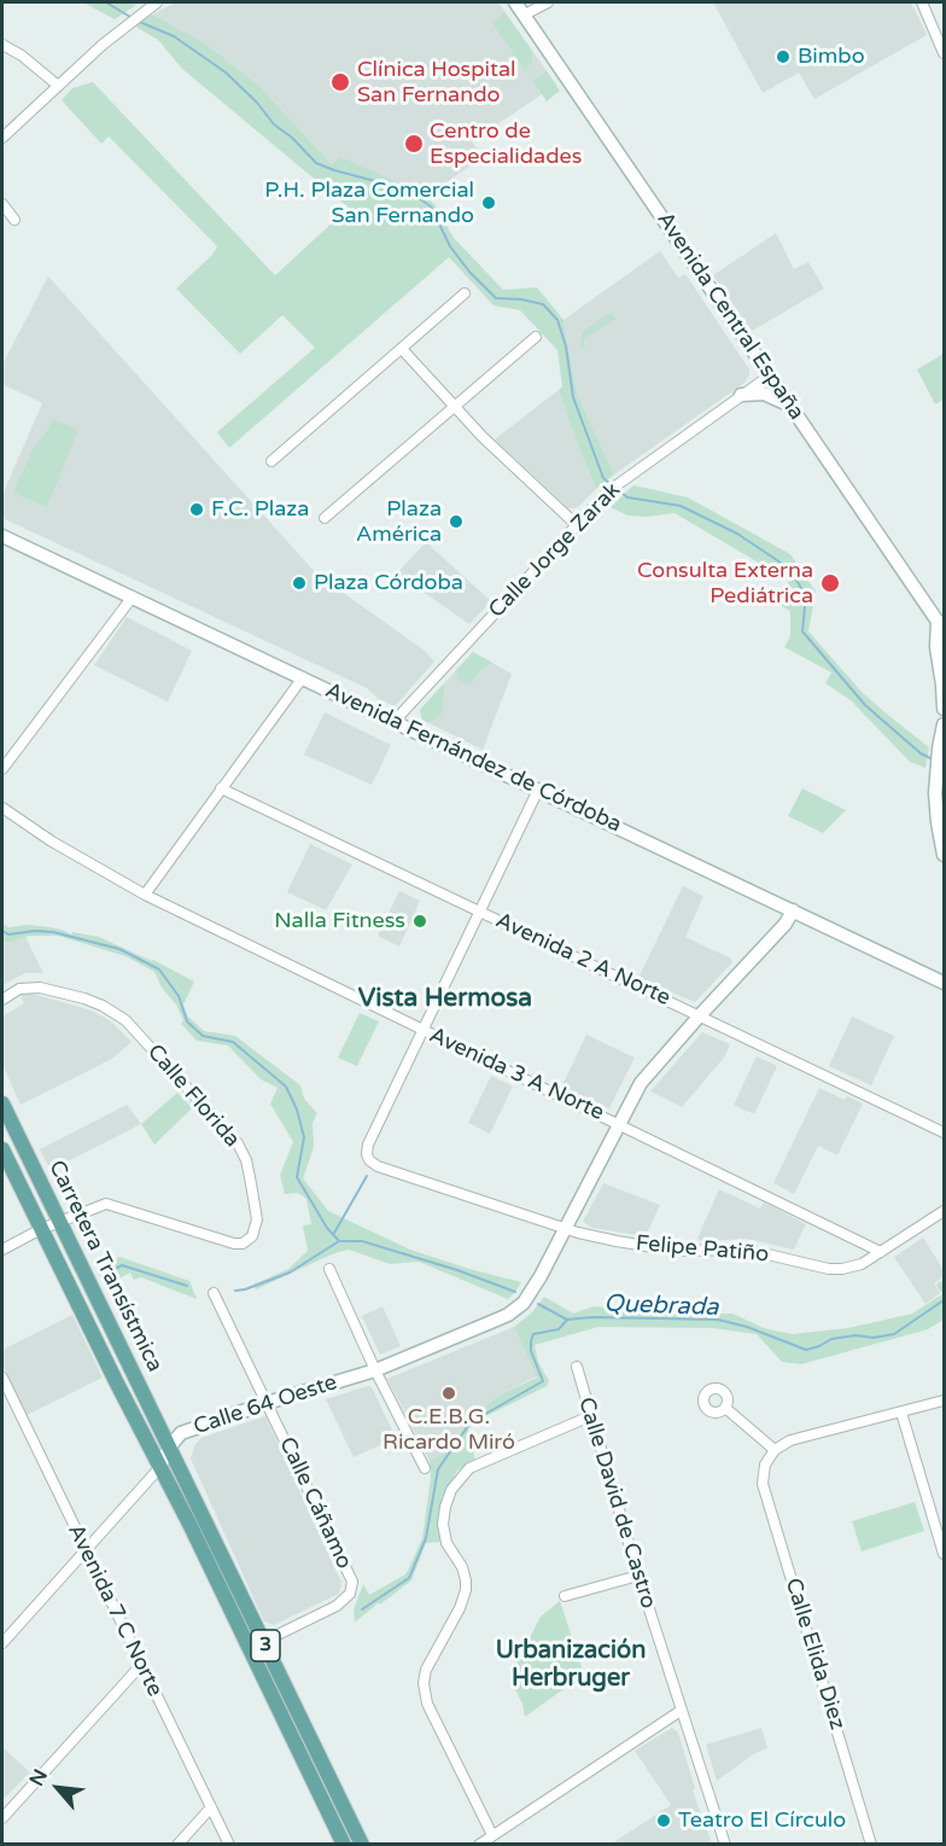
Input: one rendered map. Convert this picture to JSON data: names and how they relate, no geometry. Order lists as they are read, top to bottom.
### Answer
{
  "streets": {
    "main road": [
      "Avenida Central España",
      "Avenida Fernández de Córdoba",
      "Carretera Transístmica",
      "Calle 64 Oeste",
      "3"
    ],
    "street": [
      "Calle Jorge Zarak",
      "Avenida 2 A Norte",
      "Avenida 3 A Norte",
      "Calle Florida",
      "Felipe Patiño",
      "Calle Cáñamo",
      "Calle David de Castro",
      "Avenida 7 C Norte",
      "Calle Elida Diez"
    ]
  },
  "crossings": [
    ["Avenida Central España", "Calle Jorge Zarak"],
    ["Calle Jorge Zarak", "Avenida Fernández de Córdoba"],
    ["Avenida 3 A Norte", "Felipe Patiño"],
    ["Calle Florida", "Carretera Transístmica"],
    ["Felipe Patiño", "Calle 64 Oeste"],
    ["Carretera Transístmica", "Calle 64 Oeste"],
    ["Carretera Transístmica", "3"],
    ["Calle 64 Oeste", "Calle Cáñamo"],
    ["Calle 64 Oeste", "Avenida 7 C Norte"],
    ["Calle 64 Oeste", "3"],
    ["Calle Cáñamo", "3"]
  ],
  "districts": ["Vista Hermosa", "Urbanización Herbruger"],
  "water": ["Quebrada"],
  "places": [
    "Bimbo",
    "Clínica Hospital San Fernando",
    "Centro de Especialidades",
    "P.H. Plaza Comercial San Fernando",
    "F.C. Plaza",
    "Plaza América",
    "Plaza Córdoba",
    "Consulta Externa Pediátrica",
    "Nalla Fitness",
    "C.E.B.G. Ricardo Miró",
    "Teatro El Círculo"
  ],
  "north": "top left"
}
